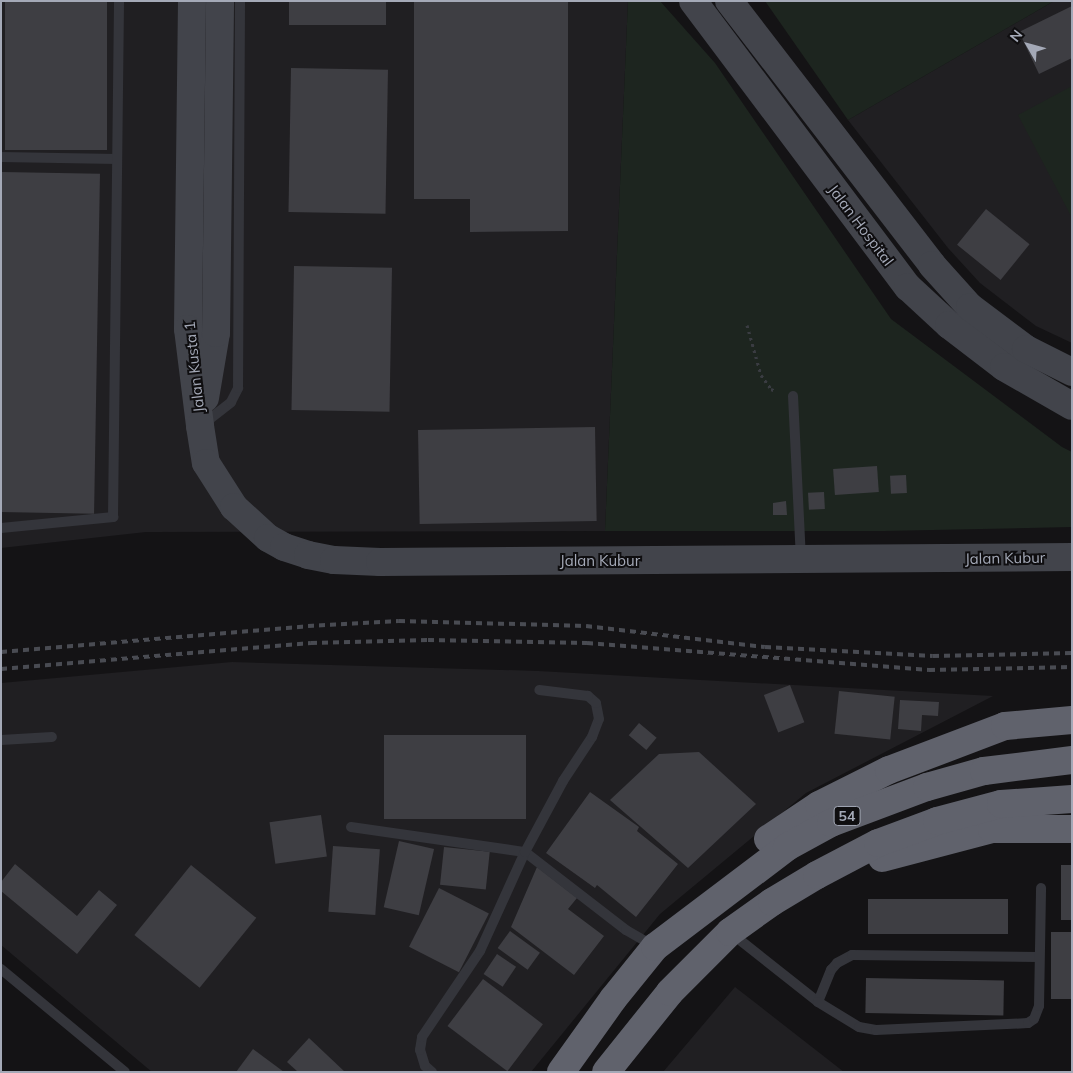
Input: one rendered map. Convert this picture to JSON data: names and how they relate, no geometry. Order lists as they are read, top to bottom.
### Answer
{
  "streets": {
    "highway": ["54"],
    "street": ["Jalan Hospital", "Jalan Kusta 1", "Jalan Kubur"]
  },
  "crossings": [
    ["Jalan Kusta 1", "Jalan Kubur"]
  ],
  "north": "top left"
}
